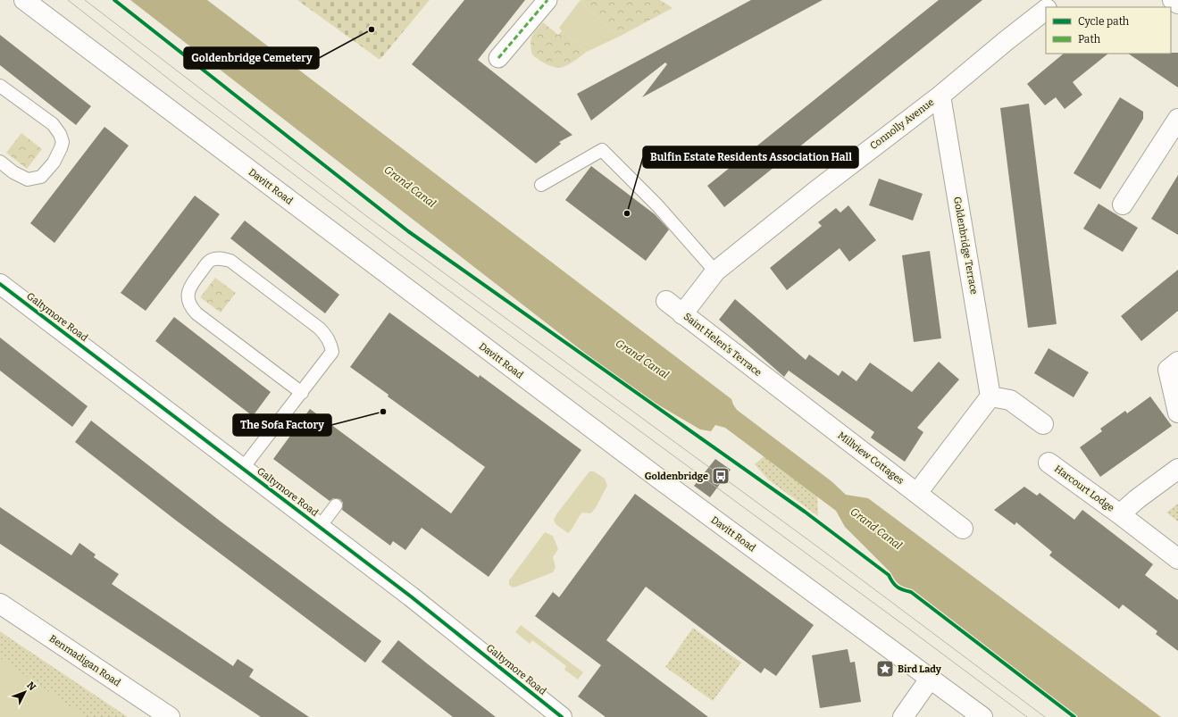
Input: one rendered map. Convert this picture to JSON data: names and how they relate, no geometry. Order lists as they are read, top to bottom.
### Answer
{
  "streets": {
    "street": [
      "Connolly Avenue",
      "Davitt Road",
      "Goldenbridge Terrace",
      "Galtymore Road",
      "Saint Helen's Terrace",
      "Millview Cottages",
      "Harcourt Lodge",
      "Benmadigan Road"
    ]
  },
  "crossings": [
    ["Connolly Avenue", "Goldenbridge Terrace"],
    ["Connolly Avenue", "Saint Helen's Terrace"],
    ["Saint Helen's Terrace", "Millview Cottages"]
  ],
  "water": ["Grand Canal"],
  "places": {
    "other": ["Goldenbridge Cemetery", "Bulfin Estate Residents Association Hall", "The Sofa Factory"],
    "bus stop": ["Goldenbridge"],
    "place": ["Bird Lady"]
  },
  "legend": ["Cycle path", "Path"],
  "north": "top right"
}
